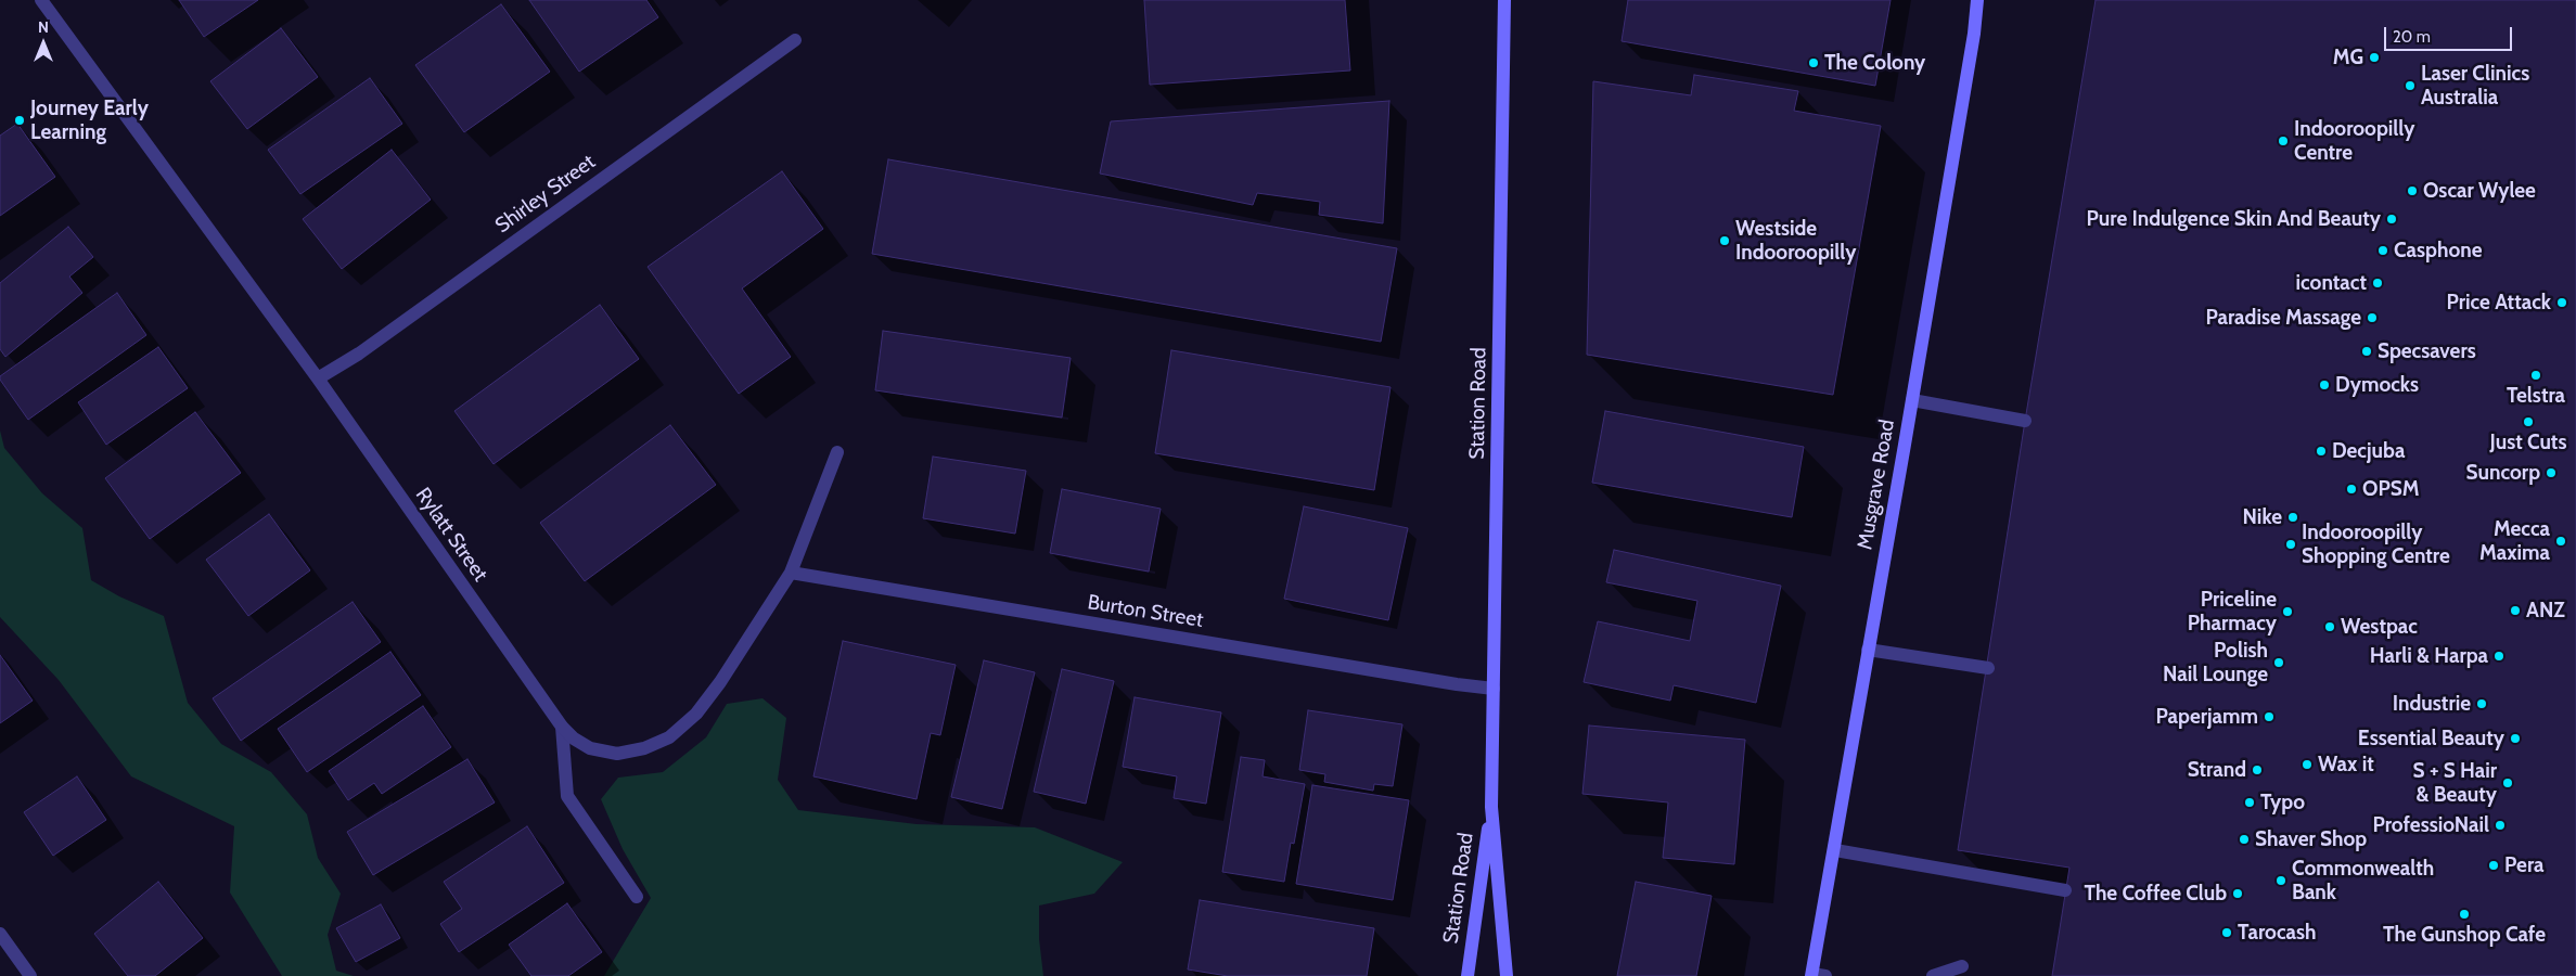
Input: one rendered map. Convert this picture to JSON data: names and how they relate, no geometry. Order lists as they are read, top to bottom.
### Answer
{
  "streets": {
    "street": [
      "Shirley Street",
      "Station Road",
      "Musgrave Road",
      "Rylatt Street",
      "Burton Street"
    ]
  },
  "crossings": [
    ["Shirley Street", "Rylatt Street"],
    ["Station Road", "Burton Street"],
    ["Rylatt Street", "Burton Street"]
  ],
  "places": [
    "MG",
    "The Colony",
    "Laser Clinics Australia",
    "Journey Early Learning",
    "Indooroopilly Centre",
    "Oscar Wylee",
    "Pure Indulgence Skin And Beauty",
    "Westside Indooroopilly",
    "Casphone",
    "icontact",
    "Price Attack",
    "Paradise Massage",
    "Specsavers",
    "Telstra",
    "Dymocks",
    "Just Cuts",
    "Decjuba",
    "Suncorp",
    "OPSM",
    "Nike",
    "Mecca Maxima",
    "Indooroopilly Shopping Centre",
    "ANZ",
    "Priceline Pharmacy",
    "Westpac",
    "Harli & Harpa",
    "Polish Nail Lounge",
    "Industrie",
    "Paperjamm",
    "Essential Beauty",
    "Wax it",
    "Strand",
    "S + S Hair & Beauty",
    "Typo",
    "ProfessioNail",
    "Shaver Shop",
    "Pera",
    "Commonwealth Bank",
    "The Coffee Club",
    "The Gunshop Cafe",
    "Tarocash"
  ],
  "scale_bar": "20 m",
  "north": "top"
}
